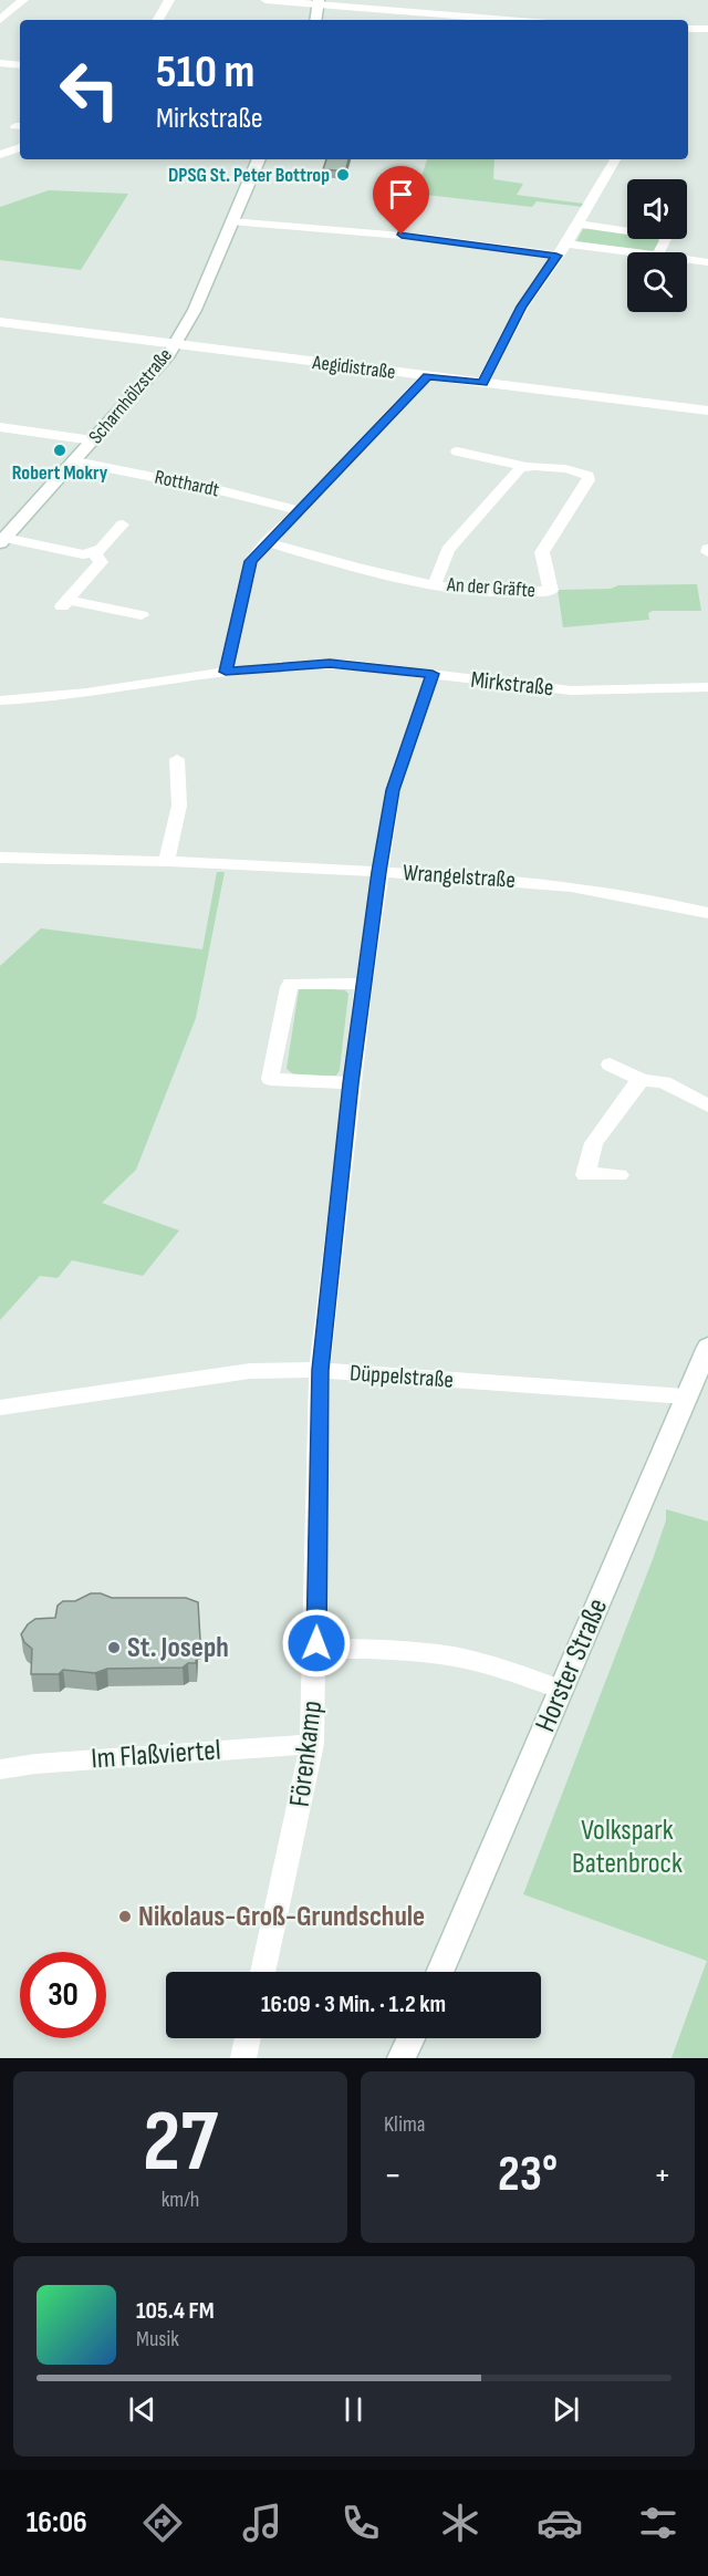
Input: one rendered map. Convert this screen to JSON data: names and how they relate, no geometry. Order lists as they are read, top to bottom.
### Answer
{
  "streets": {
    "main road": ["Aegidistraße", "Scharnhölzstraße", "Horster Straße"],
    "street": [
      "Rotthardt",
      "An der Gräfte",
      "Mirkstraße",
      "Wrangelstraße",
      "Düppelstraße",
      "Förenkamp",
      "Im Flaßviertel"
    ]
  },
  "crossings": [
    ["Aegidistraße", "Scharnhölzstraße"],
    ["Scharnhölzstraße", "Rotthardt"],
    ["Mirkstraße", "Förenkamp"],
    ["Wrangelstraße", "Förenkamp"],
    ["Düppelstraße", "Horster Straße"],
    ["Düppelstraße", "Förenkamp"],
    ["Förenkamp", "Im Flaßviertel"]
  ],
  "parks": ["Volkspark Batenbrock"],
  "places": [
    "DPSG St. Peter Bottrop",
    "Robert Mokry",
    "St. Joseph",
    "Nikolaus-Groß-Grundschule"
  ],
  "page": {
    "turn": ["510 m", "Mirkstraße"],
    "limit": "30",
    "trip": "16:09 · 3 Min. · 1.2 km",
    "tile": [
      ["27", "km/h"],
      "Klima"
    ],
    "heat": ["−", "23°", "+"],
    "song": ["105.4 FM", "Musik"],
    "tabs": "16:06"
  }
}
